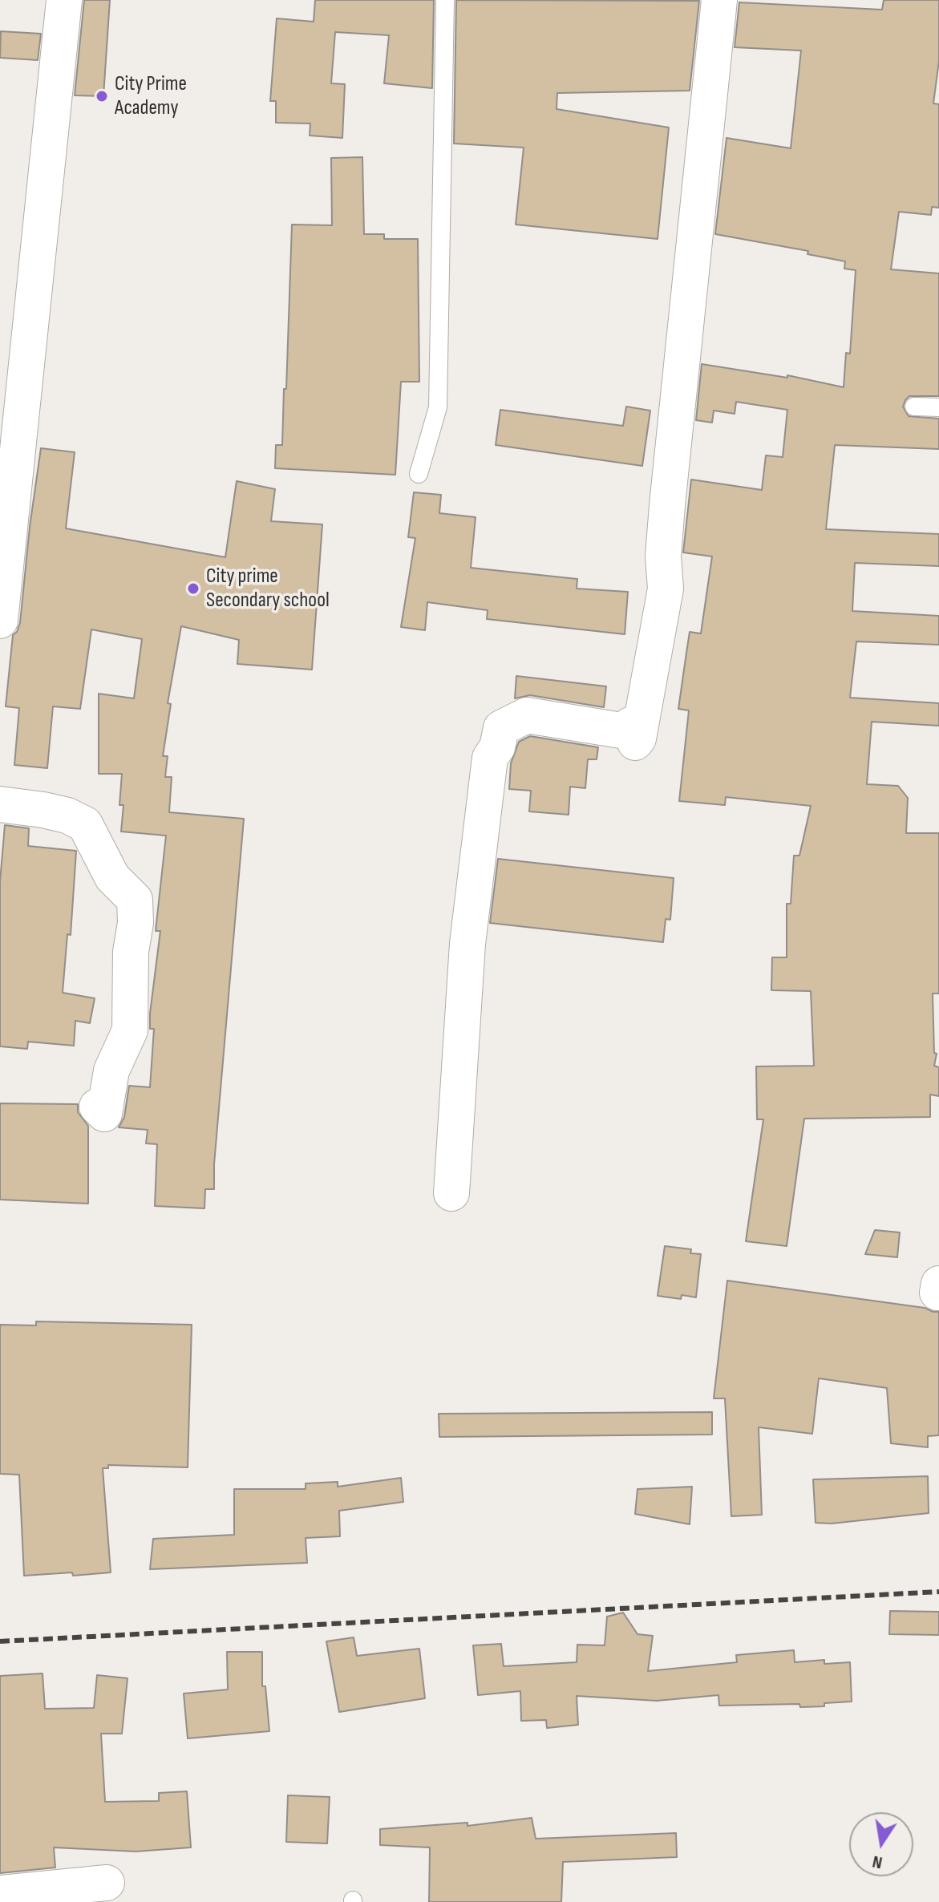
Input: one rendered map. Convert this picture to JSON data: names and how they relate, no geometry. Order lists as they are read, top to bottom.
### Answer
{
  "places": ["City Prime Academy", "City prime Secondary school"],
  "north": "bottom"
}
